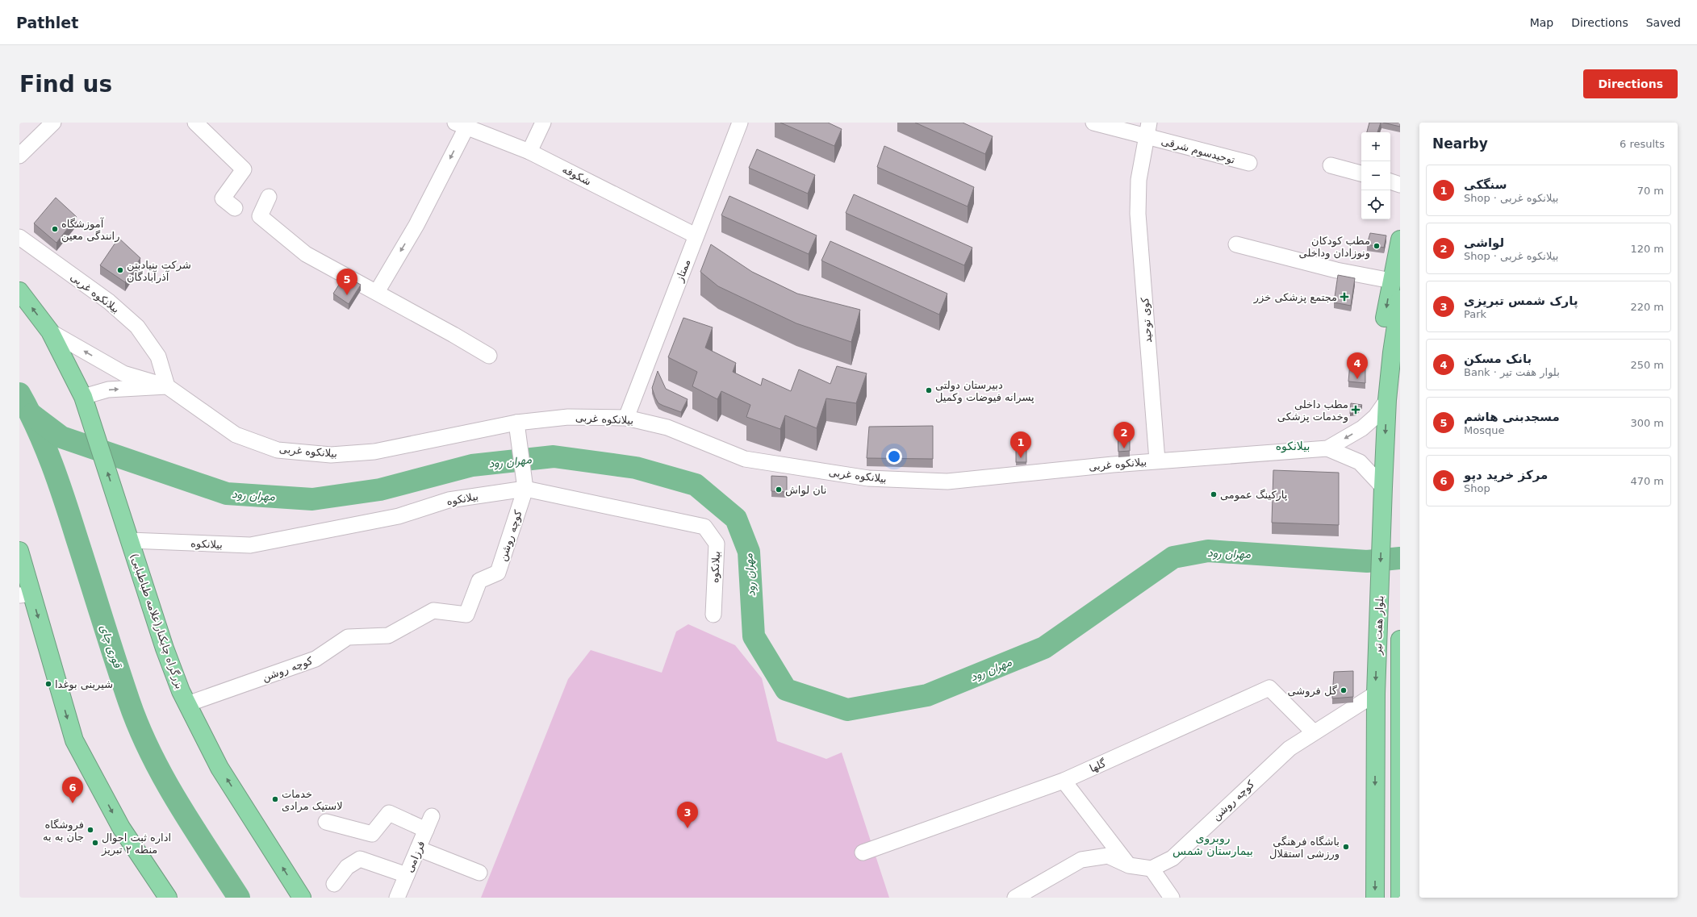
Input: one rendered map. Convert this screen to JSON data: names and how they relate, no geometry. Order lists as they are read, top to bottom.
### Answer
{
  "streets": {
    "highway": ["بزرگراه چایکنار(علامه طباطبایی)", "بلوار هفت تیر"],
    "street": [
      "توحیدسوم شرقی",
      "شکوفه",
      "ممتاز",
      "بیلانکوه غربی",
      "کوی توحید",
      "بیلانکوه",
      "کوچه روشن",
      "گلها",
      "فرزامی"
    ]
  },
  "crossings": [
    ["توحیدسوم شرقی", "کوی توحید"],
    ["شکوفه", "ممتاز"],
    ["ممتاز", "بیلانکوه غربی"],
    ["بیلانکوه غربی", "کوی توحید"],
    ["بیلانکوه غربی", "بلوار هفت تیر"],
    ["بیلانکوه", "کوچه روشن"],
    ["بیلانکوه", "بزرگراه چایکنار(علامه طباطبایی)"],
    ["کوچه روشن", "بزرگراه چایکنار(علامه طباطبایی)"],
    ["کوچه روشن", "بلوار هفت تیر"],
    ["کوچه روشن", "گلها"]
  ],
  "districts": ["بیلانکوه", "روبروی بیمارستان شمس"],
  "water": ["مهران رود", "قوری چای"],
  "places": {
    "other": [
      "آموزشگاه رانندگی معین",
      "مطب کودکان ونوزادان وداخلی",
      "شرکت بنیادبتن آذرآبادگان",
      "دبیرستان دولتی پسرانه فیوضات وکمیل",
      "نان لواش",
      "پارکینگ عمومی",
      "شیرینی بوغدا",
      "گل فروشی",
      "خدمات لاستیک مرادی",
      "فروشگاه جان به به",
      "اداره ثبت احوال منطه ۲ تبریز",
      "باشگاه فرهنگی ورزشی استقلال"
    ],
    "health": ["مجتمع پزشکی خزر", "مطب داخلی وخدمات پزشکی"]
  },
  "page": {
    "header": "Pathlet",
    "nav": ["Map", "Directions", "Saved"],
    "buttons": "Directions",
    "title": "Find us",
    "heading": ["Nearby", "6 results"],
    "map_buttons": ["+", "−"],
    "list": [
      {
        "mark": "1",
        "name": "سنگکی",
        "note": "Shop · بیلانکوه غربی",
        "value": "70 m"
      },
      {
        "mark": "2",
        "name": "لواشی",
        "note": "Shop · بیلانکوه غربی",
        "value": "120 m"
      },
      {
        "mark": "3",
        "name": "پارک شمس تبریزی",
        "note": "Park",
        "value": "220 m"
      },
      {
        "mark": "4",
        "name": "بانک مسکن",
        "note": "Bank · بلوار هفت تیر",
        "value": "250 m"
      },
      {
        "mark": "5",
        "name": "مسجدبنی هاشم",
        "note": "Mosque",
        "value": "300 m"
      },
      {
        "mark": "6",
        "name": "مرکز خرید دپو",
        "note": "Shop",
        "value": "470 m"
      }
    ],
    "pins": [
      "5",
      "4",
      "2",
      "1",
      "6",
      "3"
    ]
  }
}
